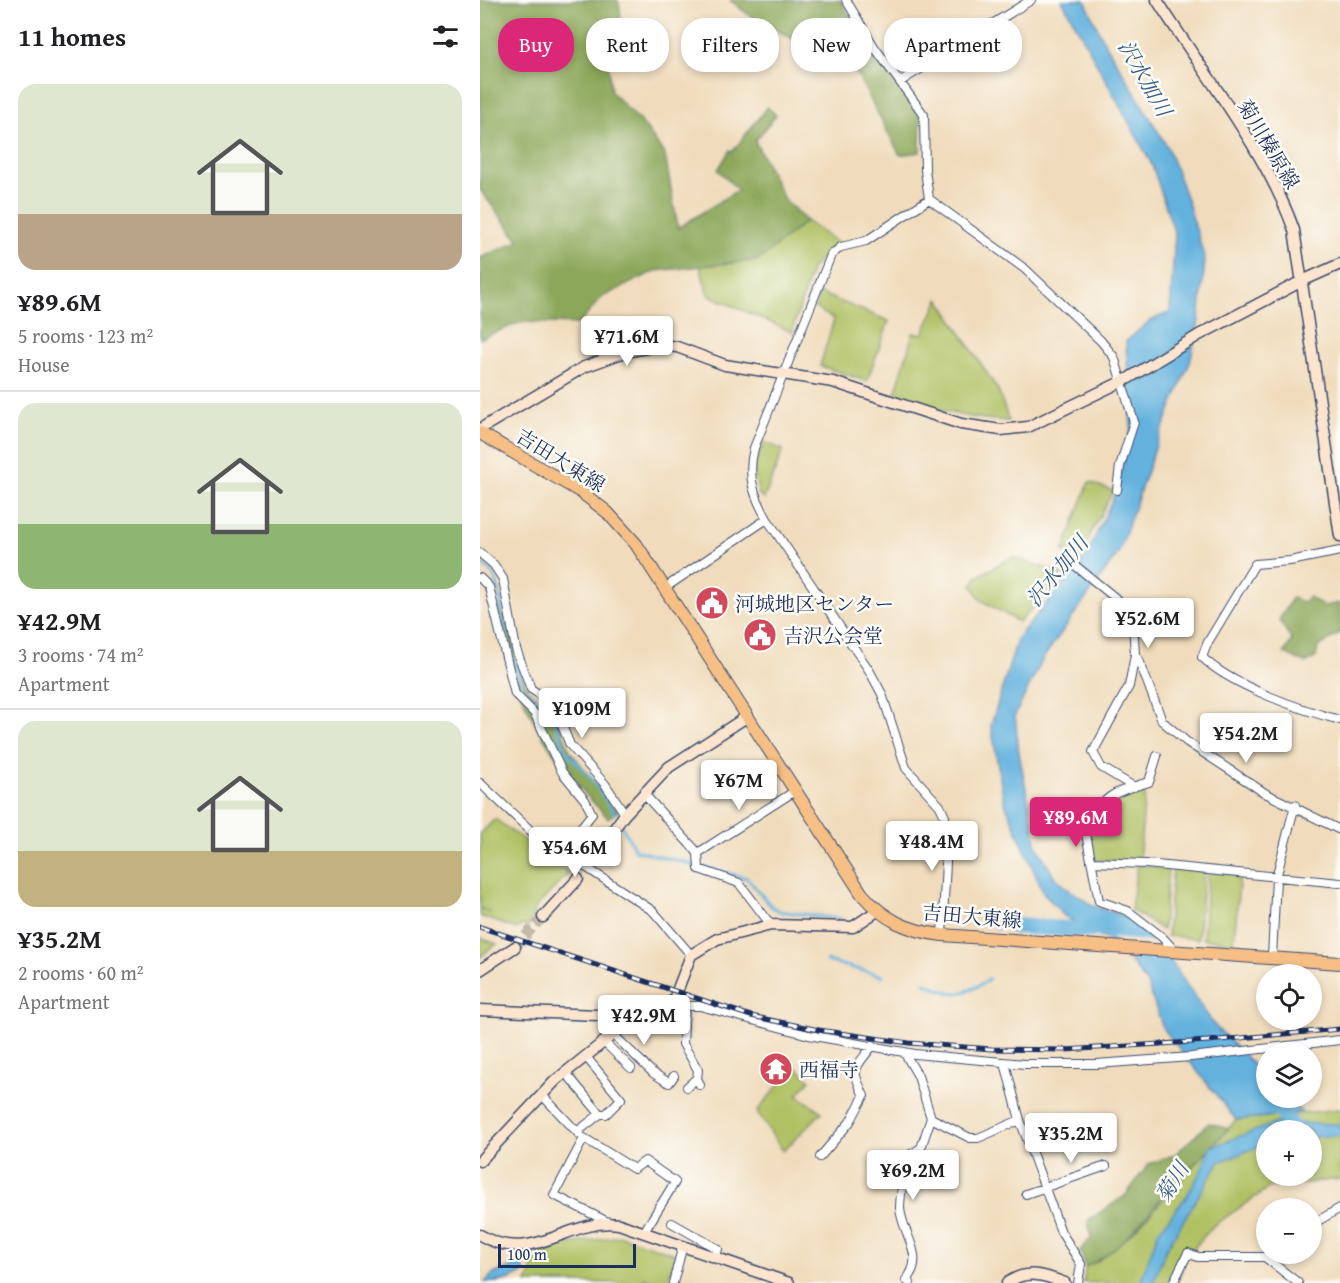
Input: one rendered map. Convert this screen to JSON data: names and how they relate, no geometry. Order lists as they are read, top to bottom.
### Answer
{
  "streets": {
    "main road": ["吉田大東線"],
    "street": ["菊川榛原線"]
  },
  "water": ["沢水加川", "菊川"],
  "places": {
    "public building": ["河城地区センター", "吉沢公会堂"],
    "temple": ["西福寺"]
  },
  "scale_bar": "100 m",
  "page": {
    "heading": "11 homes",
    "chip": [
      "Buy",
      "Rent",
      "Filters",
      "New",
      "Apartment"
    ],
    "list": [
      {
        "name": "¥89.6M",
        "note": "5 rooms · 123 m² · House"
      },
      {
        "name": "¥42.9M",
        "note": "3 rooms · 74 m² · Apartment"
      },
      {
        "name": "¥35.2M",
        "note": "2 rooms · 60 m² · Apartment"
      }
    ],
    "price": [
      "¥71.6M",
      "¥52.6M",
      "¥109M",
      "¥54.2M",
      "¥67M",
      "¥89.6M",
      "¥48.4M",
      "¥54.6M",
      "¥42.9M",
      "¥35.2M",
      "¥69.2M"
    ],
    "map_buttons": ["+", "−"],
    "scale": "100 m"
  }
}
